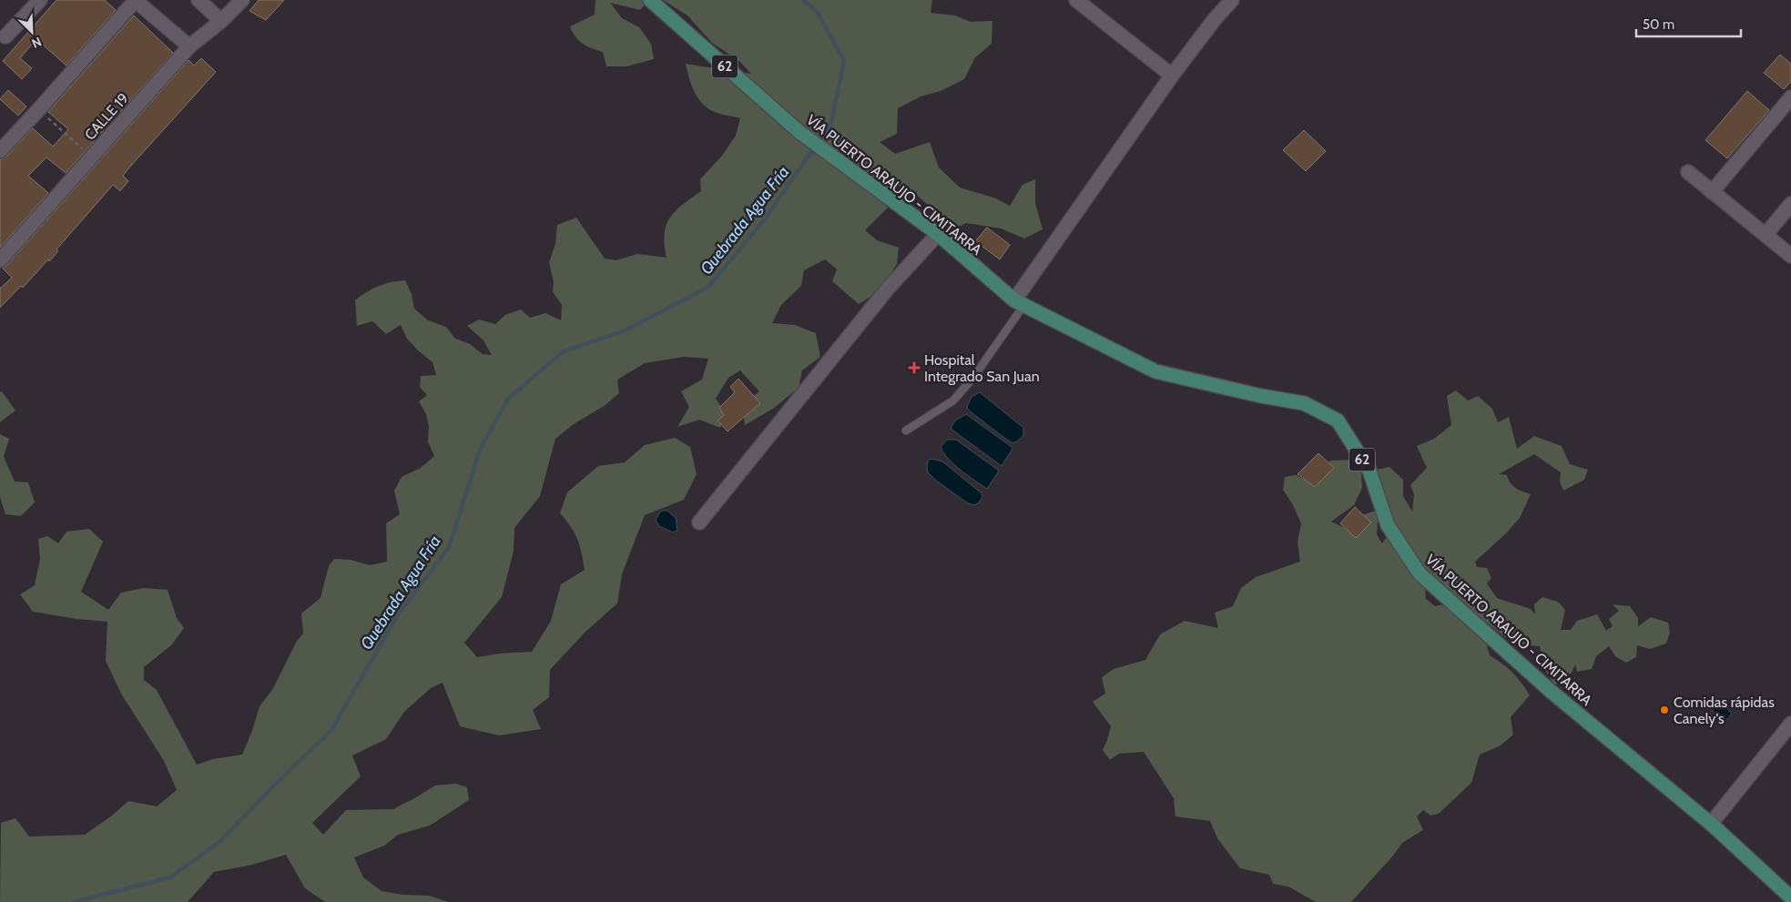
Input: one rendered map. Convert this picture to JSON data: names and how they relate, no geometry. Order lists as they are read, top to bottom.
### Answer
{
  "streets": {
    "main road": ["62", "VÍA PUERTO ARAUJO - CIMITARRA"],
    "street": ["CALLE 19"]
  },
  "water": ["Quebrada Agua Fría"],
  "places": {
    "health": ["Hospital Integrado San Juan"],
    "other": ["Comidas rápidas Canely's"]
  },
  "scale_bar": "50 m",
  "north": "bottom right"
}
